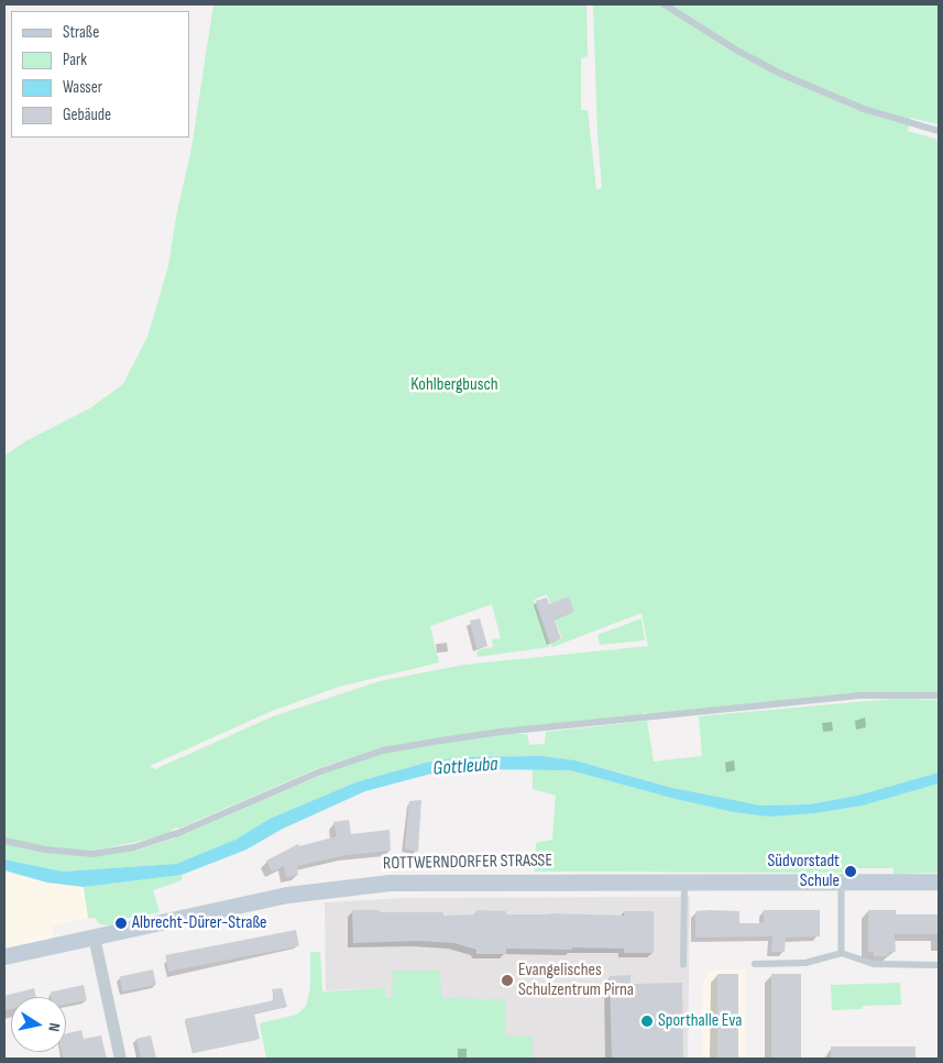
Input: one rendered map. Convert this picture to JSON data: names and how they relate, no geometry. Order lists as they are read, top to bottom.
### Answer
{
  "streets": {
    "main road": ["ROTTWERNDORFER STRASSE"]
  },
  "water": ["Gottleuba"],
  "parks": ["Kohlbergbusch"],
  "places": [
    "Südvorstadt Schule",
    "Albrecht-Dürer-Straße",
    "Evangelisches Schulzentrum Pirna",
    "Sporthalle Eva"
  ],
  "legend": [
    "Straße",
    "Park",
    "Wasser",
    "Gebäude"
  ],
  "north": "right"
}
